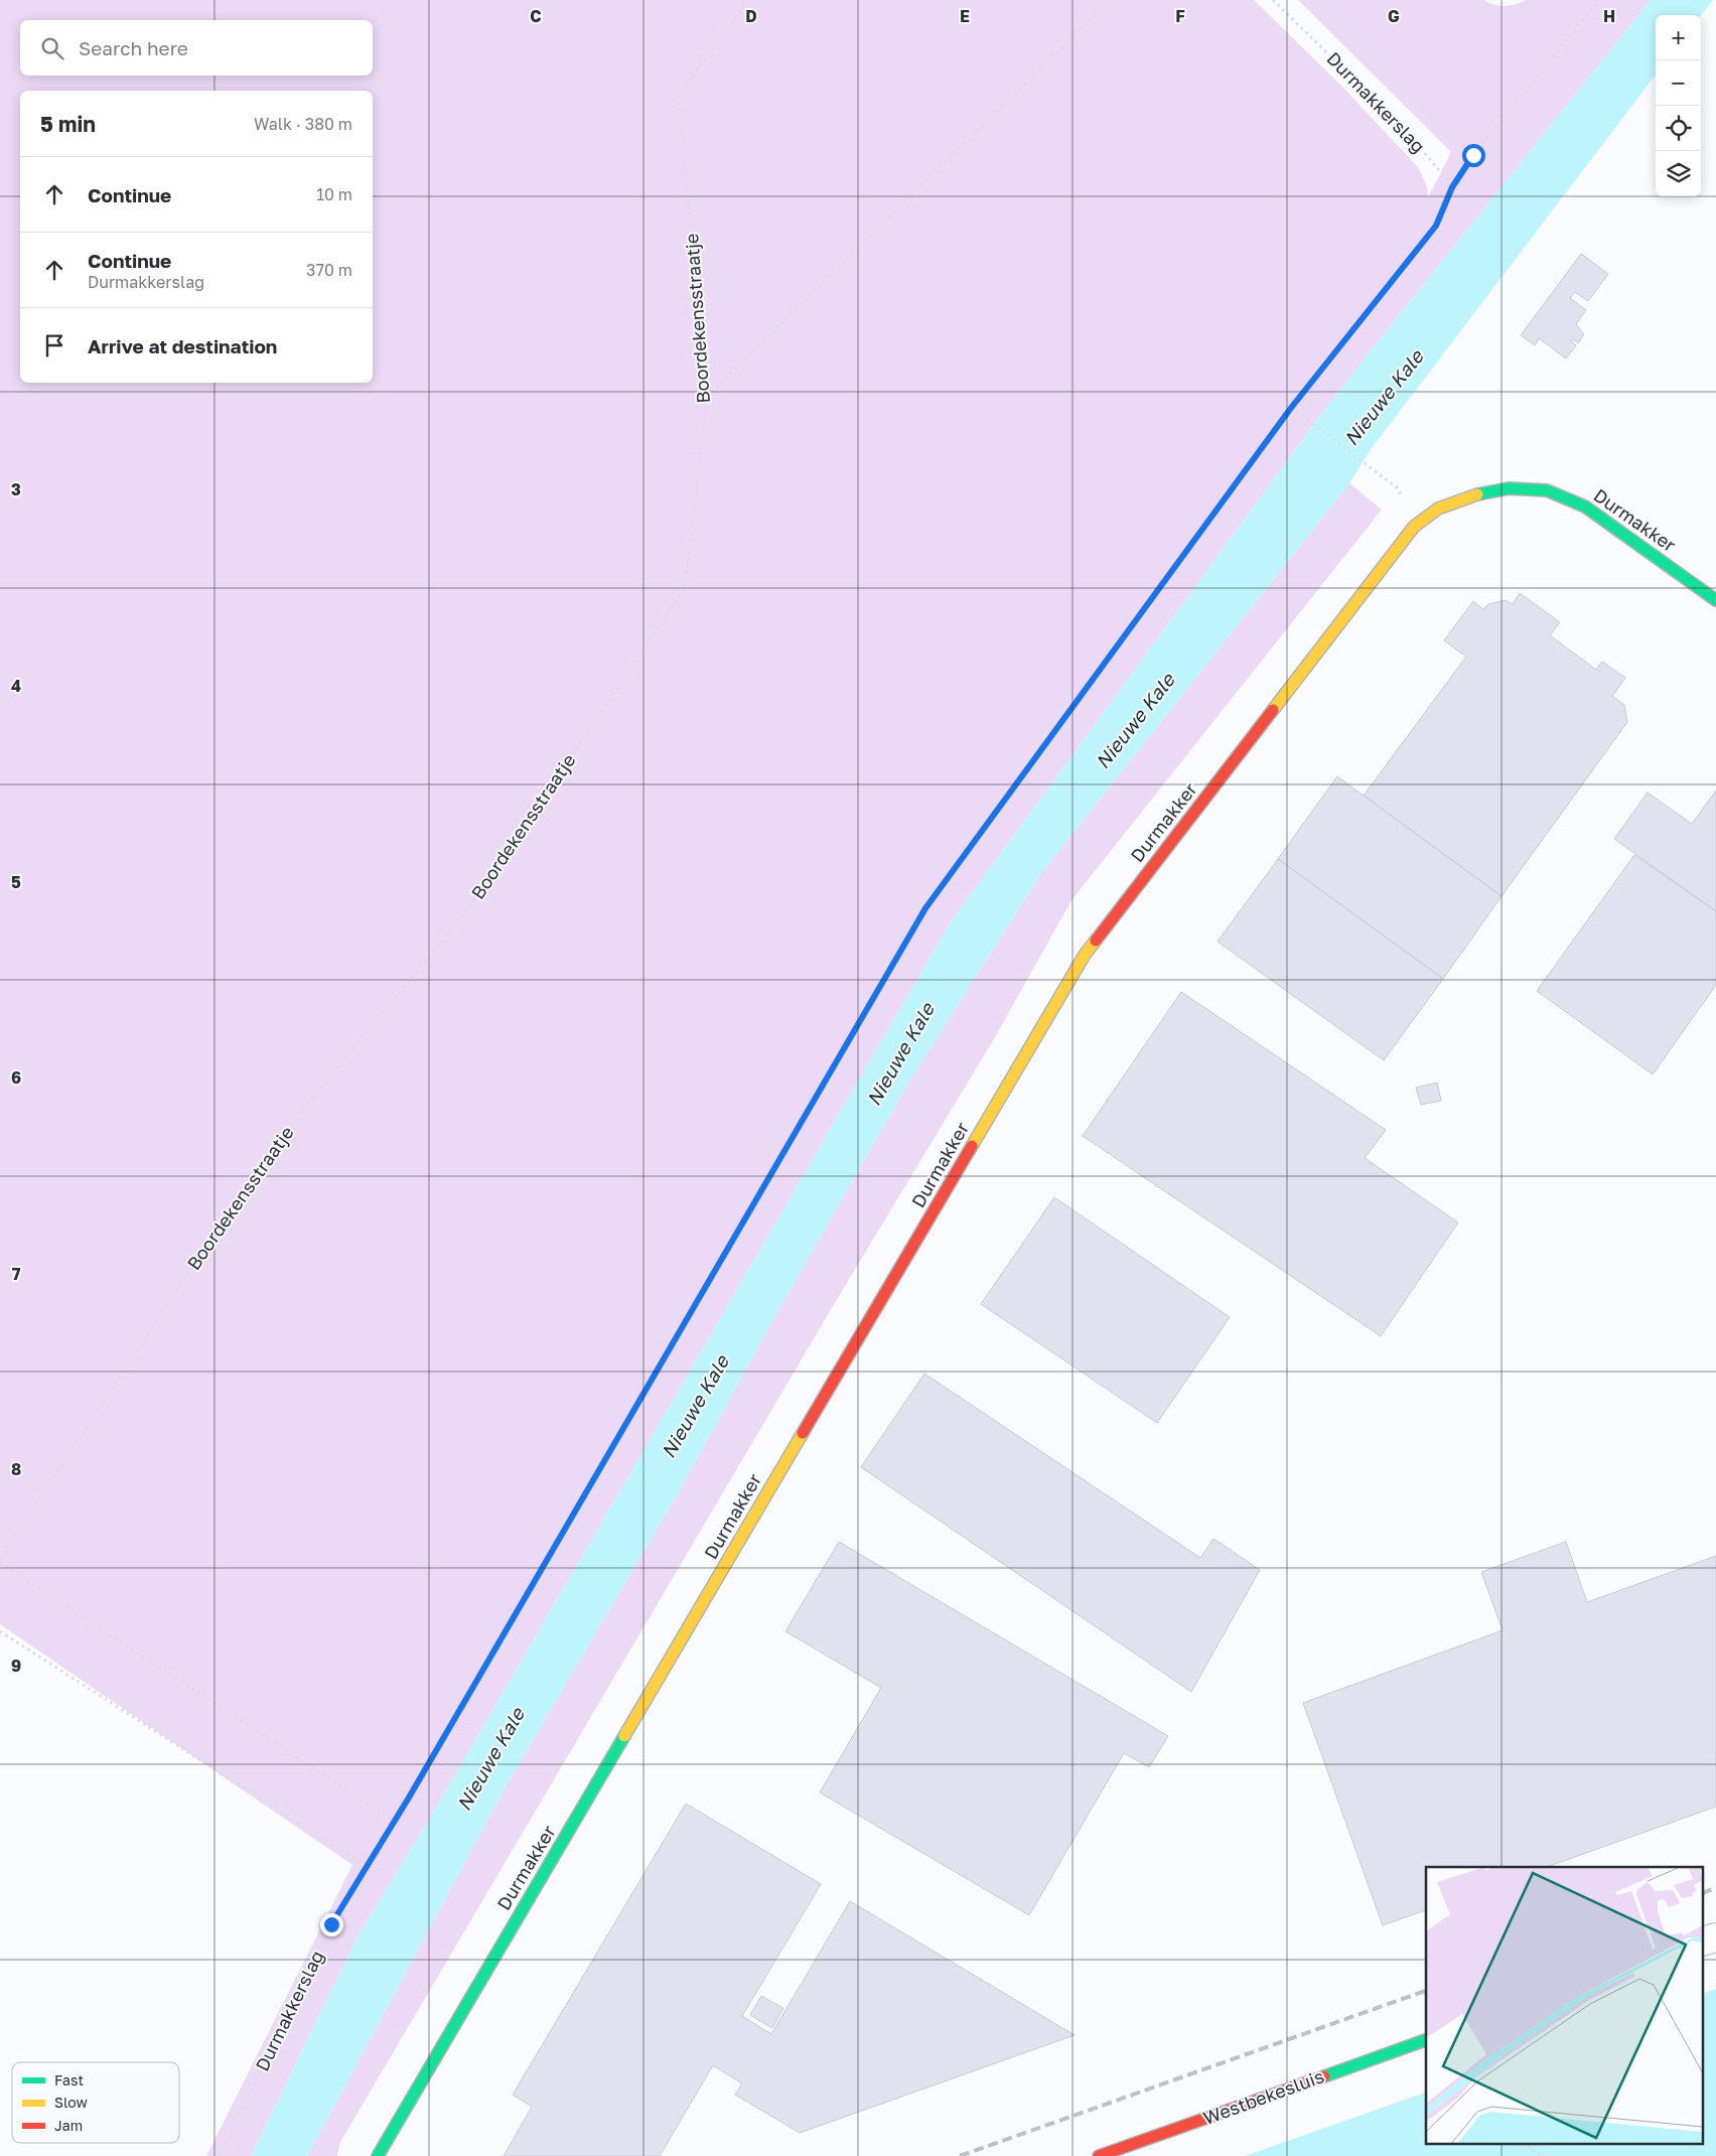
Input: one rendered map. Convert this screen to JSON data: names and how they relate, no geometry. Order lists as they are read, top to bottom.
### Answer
{
  "streets": {
    "street": ["Durmakker", "Westbekesluis"],
    "path": ["Durmakkerslag", "Boordekensstraatje"]
  },
  "water": ["Nieuwe Kale"],
  "legend": ["Fast", "Slow", "Jam"],
  "page": {
    "map_buttons": ["+", "−"],
    "search": "Search here",
    "heading": ["5 min", "Walk · 380 m"],
    "list": [
      ["Continue", "10 m"],
      ["Continue", "Durmakkerslag", "370 m"],
      "Arrive at destination"
    ]
  },
  "grid": {
    "columns": [
      "C",
      "D",
      "E",
      "F",
      "G",
      "H"
    ],
    "rows": [
      "3",
      "4",
      "5",
      "6",
      "7",
      "8",
      "9"
    ]
  }
}
